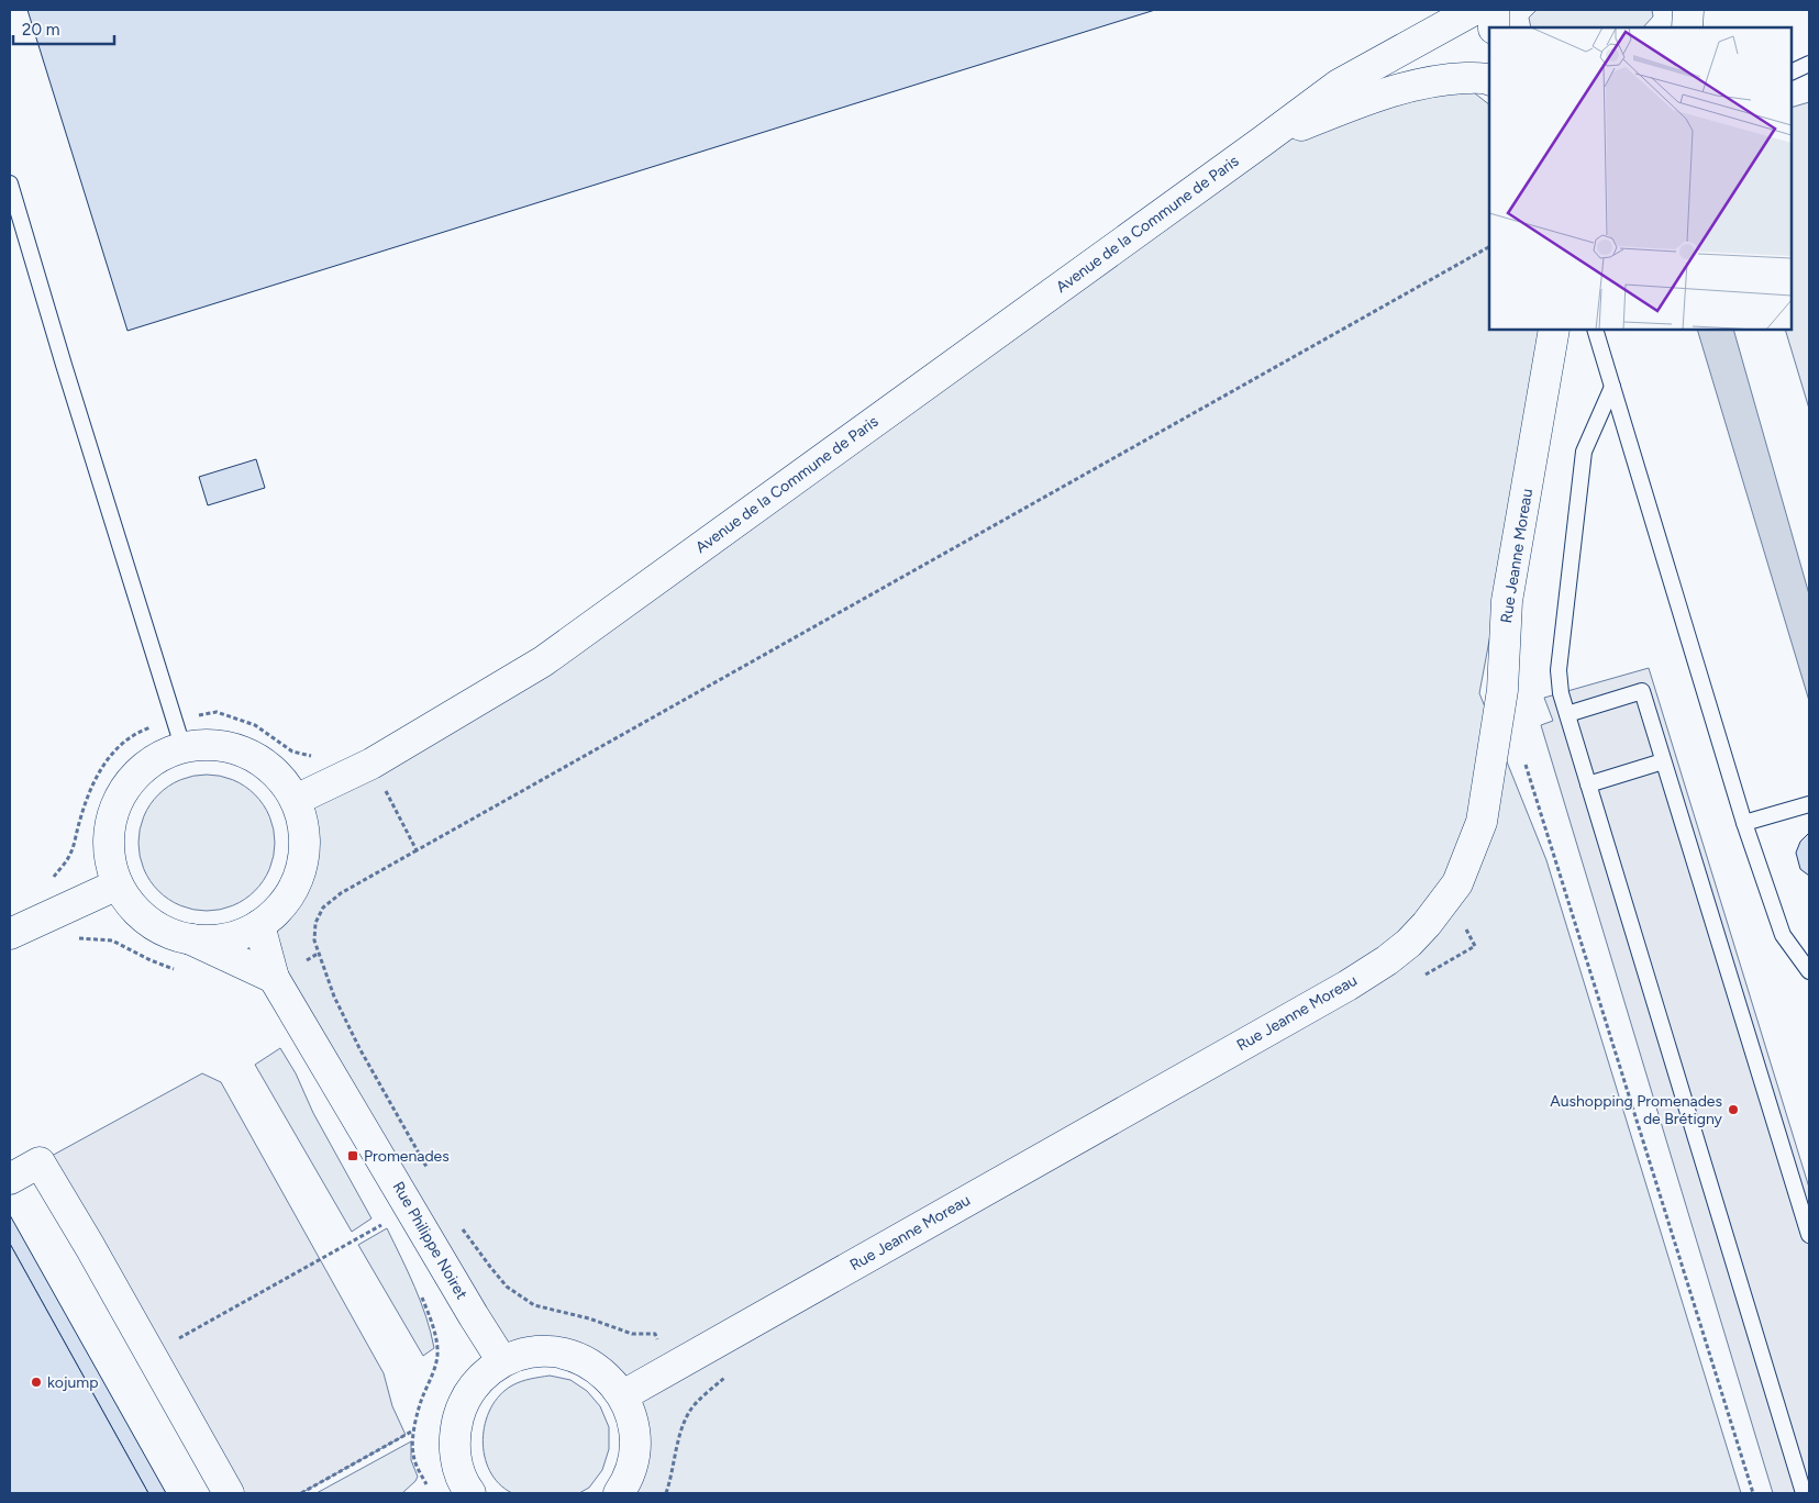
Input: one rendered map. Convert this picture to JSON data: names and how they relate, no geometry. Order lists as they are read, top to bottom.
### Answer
{
  "streets": {
    "street": ["Avenue de la Commune de Paris", "Rue Jeanne Moreau", "Rue Philippe Noiret"]
  },
  "places": {
    "other": ["Aushopping Promenades de Brétigny", "kojump"],
    "transit": ["Promenades"]
  },
  "scale_bar": "20 m"
}
